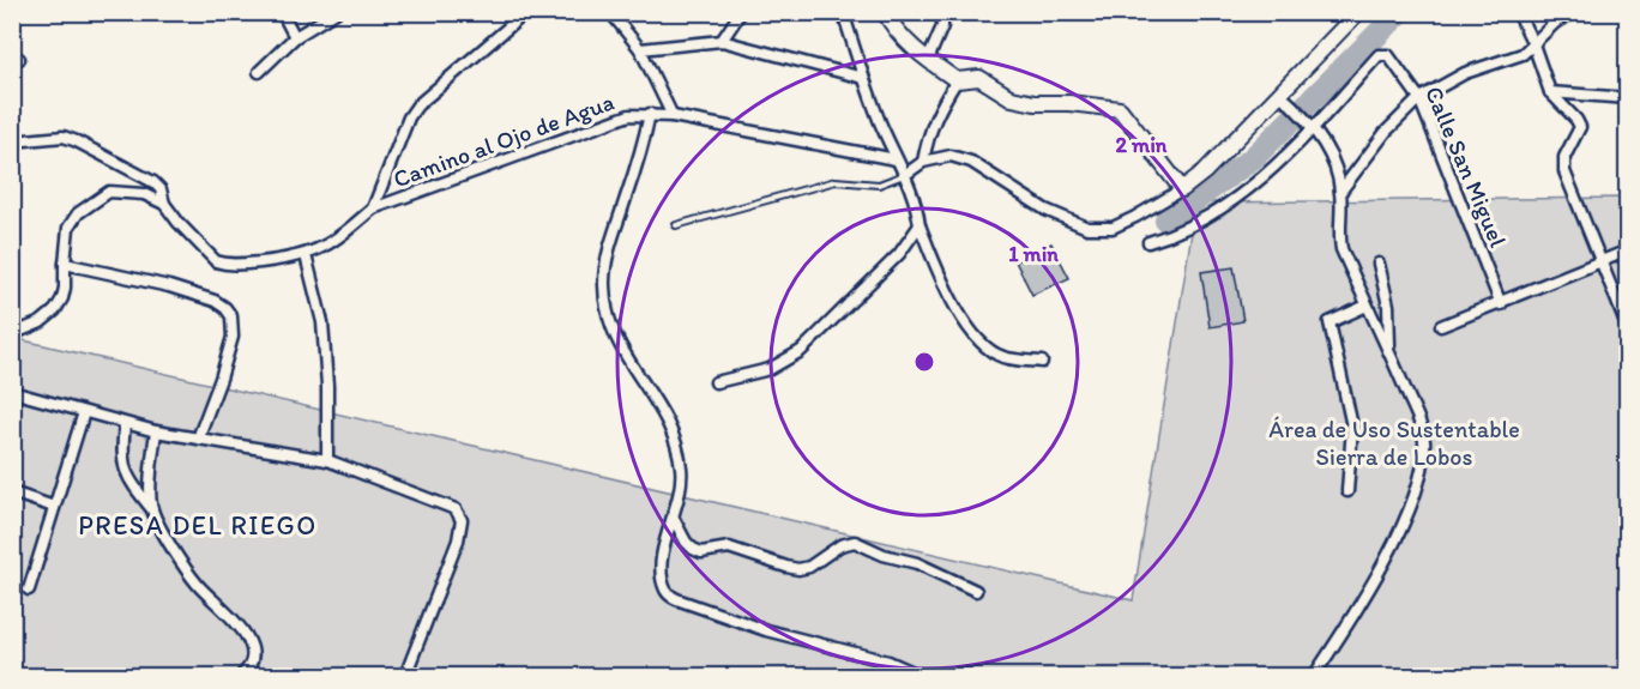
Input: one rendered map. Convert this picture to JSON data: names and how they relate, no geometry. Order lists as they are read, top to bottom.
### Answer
{
  "streets": {
    "street": ["Camino al Ojo de Agua", "Calle San Miguel"]
  },
  "districts": ["PRESA DEL RIEGO"],
  "parks": ["Área de Uso Sustentable Sierra de Lobos"],
  "rings": ["2 min", "1 min"]
}
